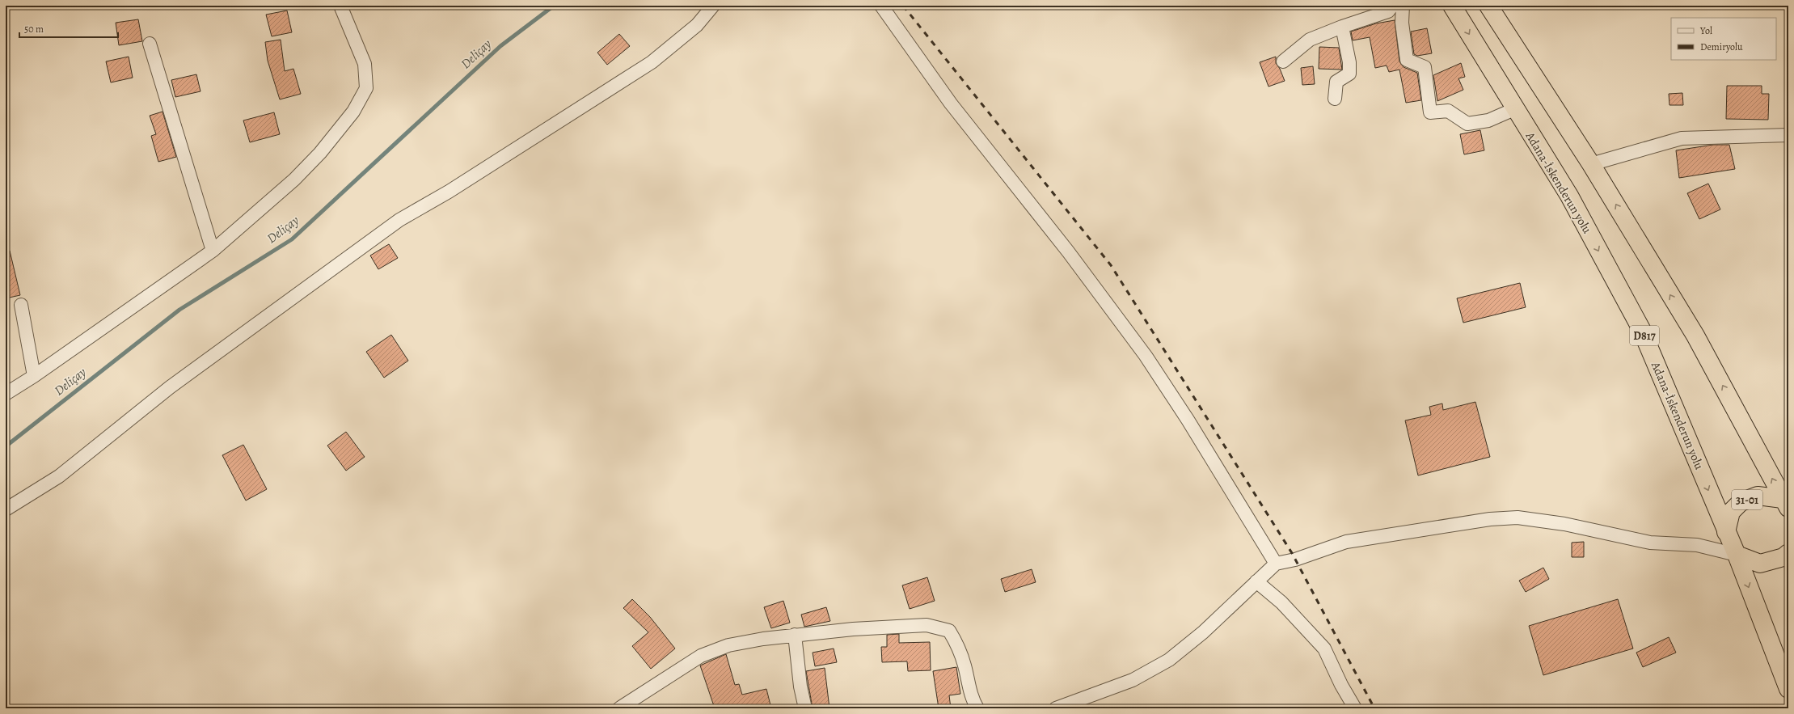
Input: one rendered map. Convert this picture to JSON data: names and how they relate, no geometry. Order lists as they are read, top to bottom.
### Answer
{
  "streets": {
    "highway": ["Adana-İskenderun yolu", "D817", "31-01"]
  },
  "crossings": [
    ["Adana-İskenderun yolu", "31-01"]
  ],
  "water": ["Deliçay"],
  "legend": ["Yol", "Demiryolu"],
  "scale_bar": "50 m"
}
